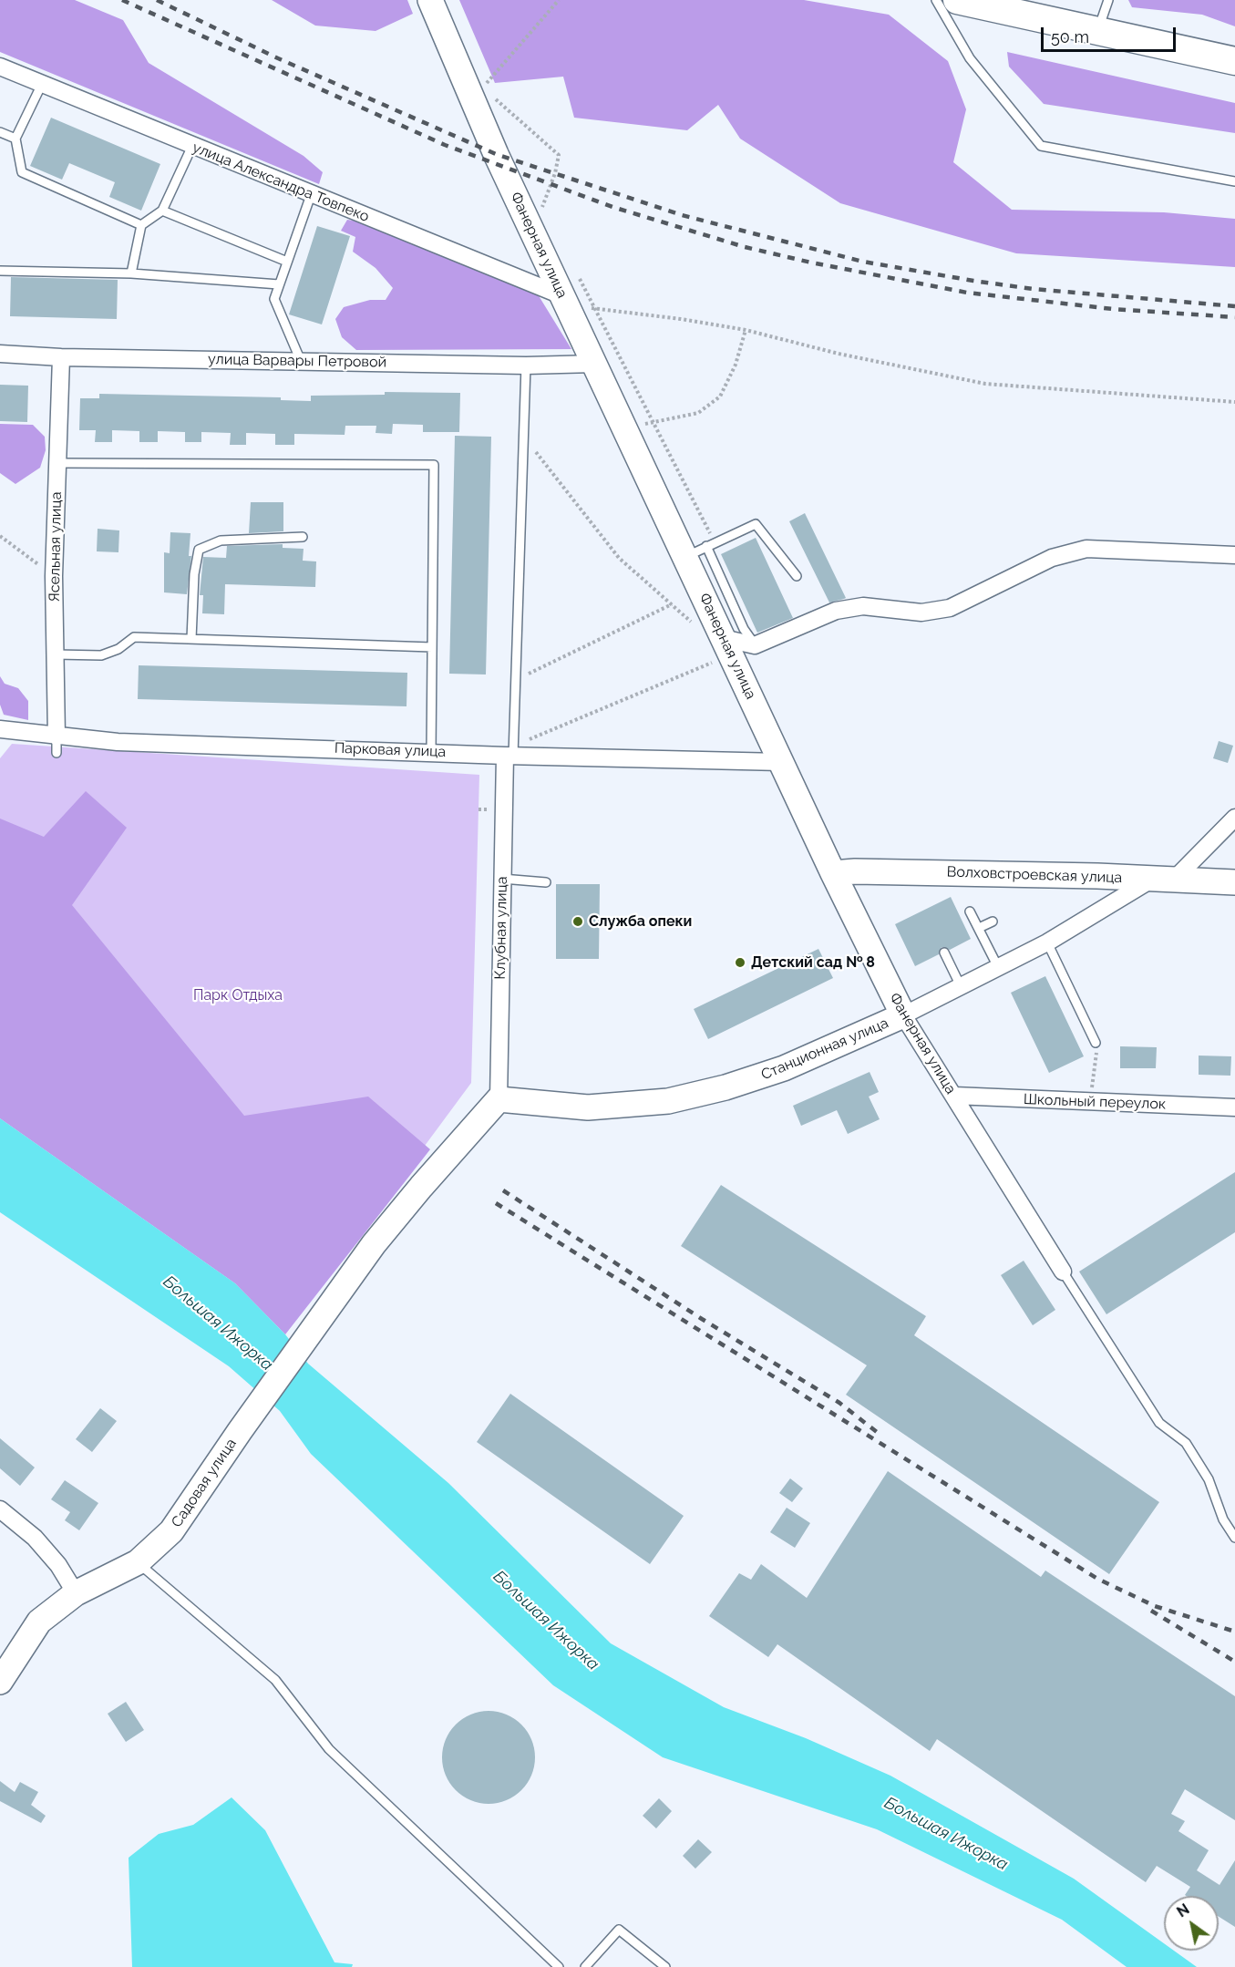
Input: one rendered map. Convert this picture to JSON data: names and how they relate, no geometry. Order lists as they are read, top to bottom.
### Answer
{
  "streets": {
    "street": [
      "улица Александра Товпеко",
      "Фанерная улица",
      "улица Варвары Петровой",
      "Ясельная улица",
      "Парковая улица",
      "Волховстроевская улица",
      "Клубная улица",
      "Станционная улица",
      "Школьный переулок",
      "Садовая улица"
    ]
  },
  "crossings": [
    ["улица Александра Товпеко", "Фанерная улица"],
    ["Фанерная улица", "улица Варвары Петровой"],
    ["Фанерная улица", "Парковая улица"],
    ["Фанерная улица", "Волховстроевская улица"],
    ["Фанерная улица", "Станционная улица"],
    ["Фанерная улица", "Школьный переулок"],
    ["улица Варвары Петровой", "Ясельная улица"],
    ["Ясельная улица", "Парковая улица"],
    ["Парковая улица", "Клубная улица"],
    ["Волховстроевская улица", "Станционная улица"],
    ["Клубная улица", "Станционная улица"],
    ["Клубная улица", "Садовая улица"],
    ["Станционная улица", "Садовая улица"]
  ],
  "water": ["Большая Ижорка"],
  "parks": ["Парк Отдыха"],
  "places": ["Служба опеки", "Детский сад № 8"],
  "scale_bar": "50 m",
  "north": "top left"
}
